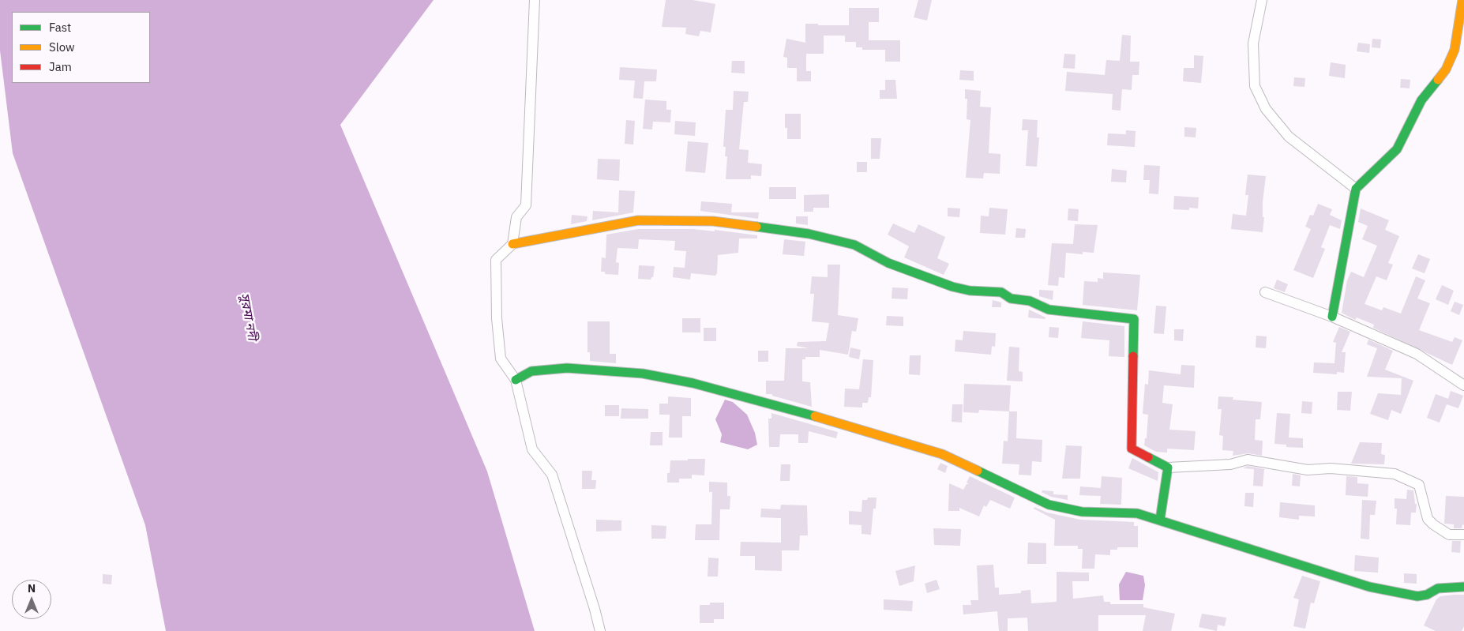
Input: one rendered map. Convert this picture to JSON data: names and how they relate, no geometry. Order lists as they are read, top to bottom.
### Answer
{
  "water": ["সুরমা নদী"],
  "legend": ["Fast", "Slow", "Jam"],
  "north": "top"
}
